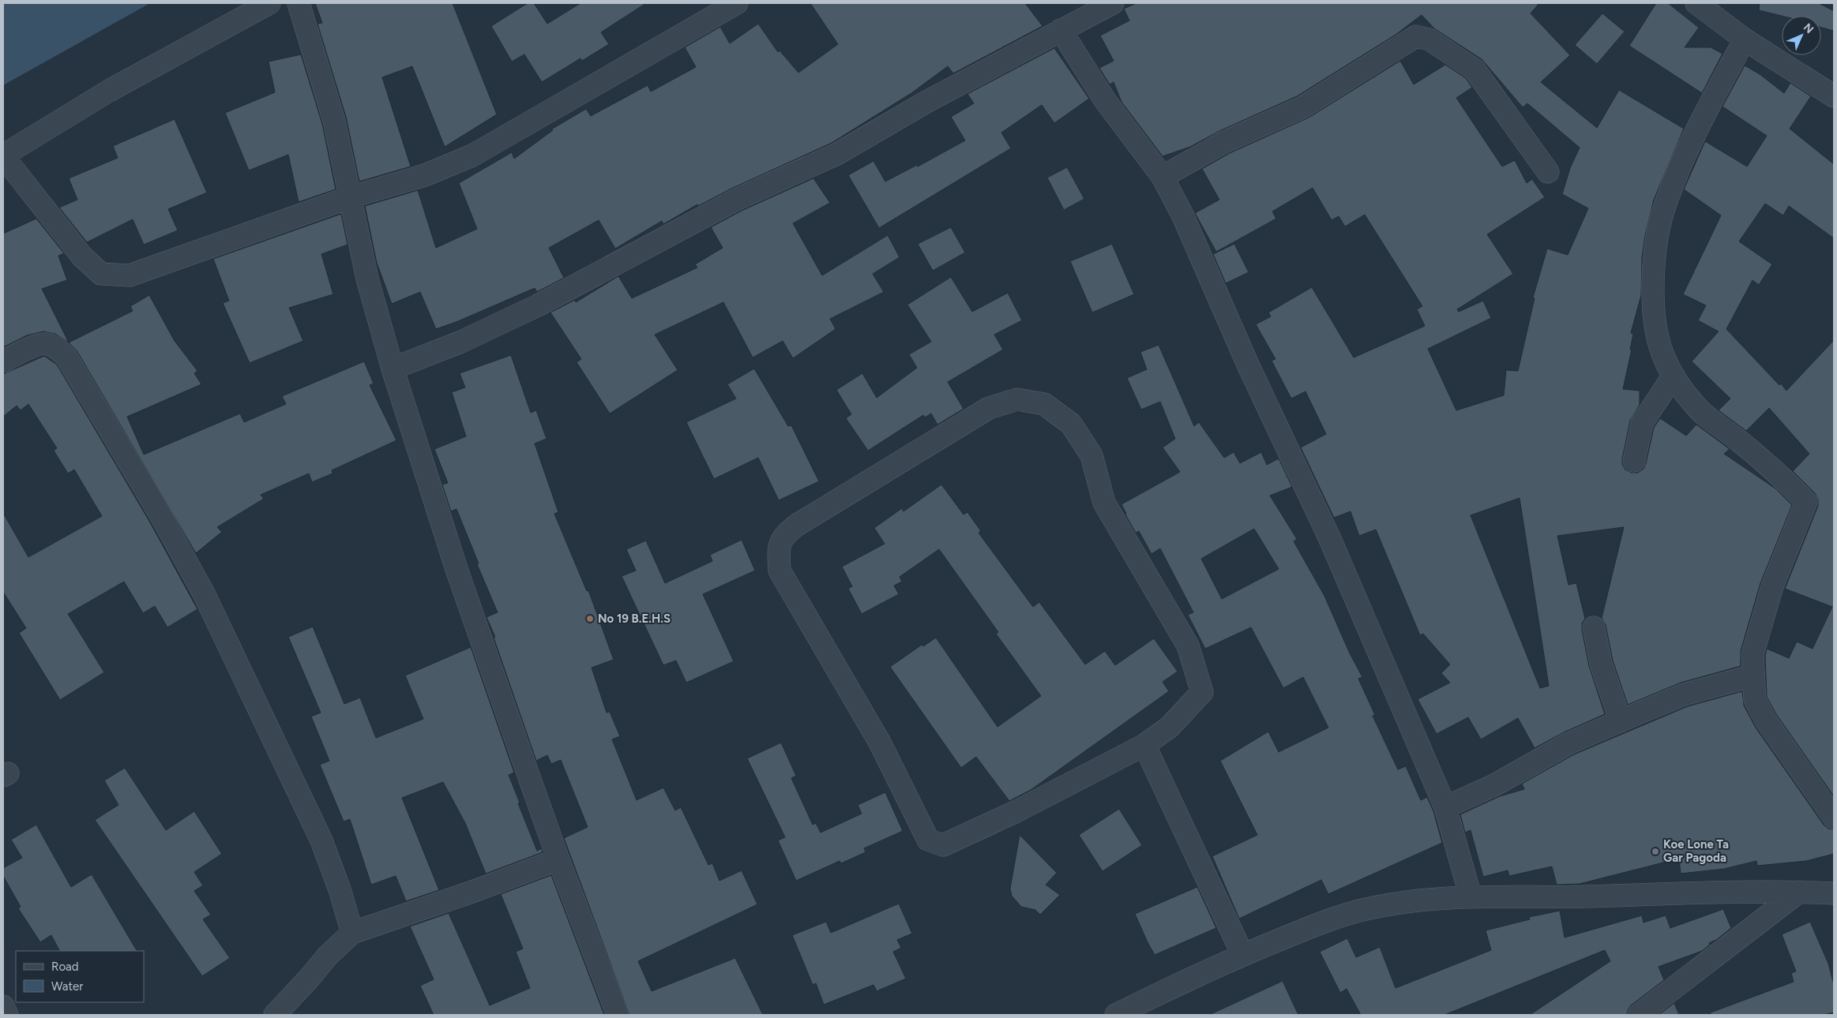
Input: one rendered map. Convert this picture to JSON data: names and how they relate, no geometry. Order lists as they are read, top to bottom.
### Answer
{
  "places": ["No 19 B.E.H.S", "Koe Lone Ta Gar Pagoda"],
  "legend": ["Road", "Water"],
  "north": "top right"
}
